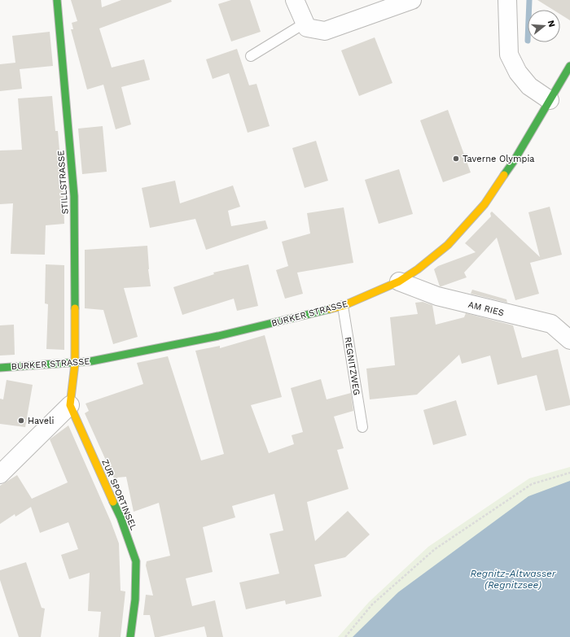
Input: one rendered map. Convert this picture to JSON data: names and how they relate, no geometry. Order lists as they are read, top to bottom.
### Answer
{
  "streets": {
    "main road": ["STILLSTRASSE", "BURKER STRASSE", "ZUR SPORTINSEL"],
    "street": ["AM RIES"],
    "lane": ["REGNITZWEG"]
  },
  "crossings": [
    ["STILLSTRASSE", "BURKER STRASSE"],
    ["AM RIES", "BURKER STRASSE"],
    ["BURKER STRASSE", "REGNITZWEG"]
  ],
  "water": ["Regnitz-Altwasser (Regnitzsee)"],
  "places": ["Taverne Olympia", "Haveli"],
  "north": "right"
}
